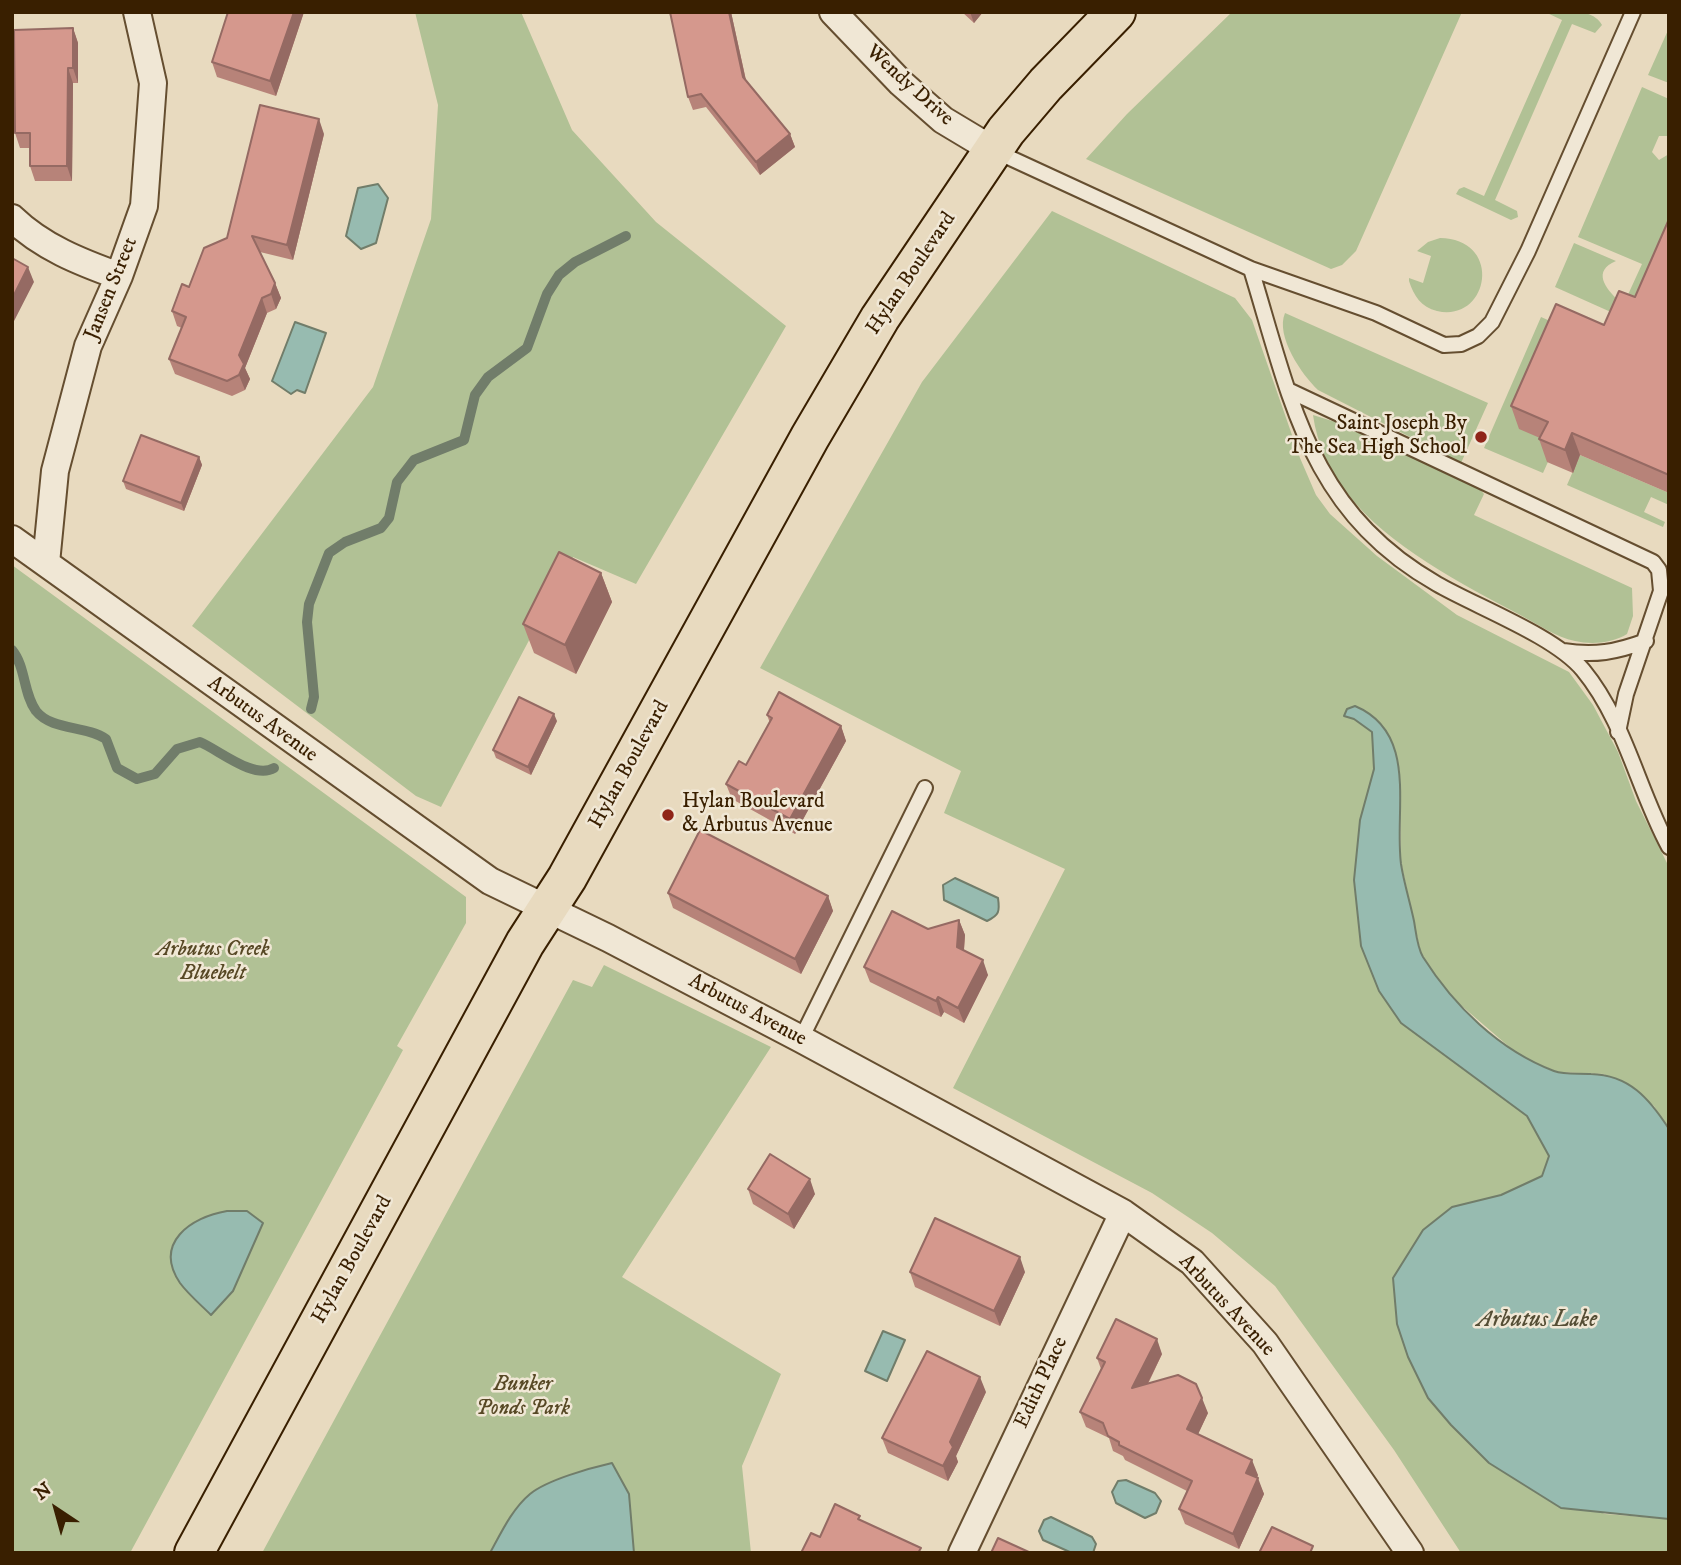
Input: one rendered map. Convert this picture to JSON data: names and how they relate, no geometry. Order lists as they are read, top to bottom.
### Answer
{
  "streets": {
    "main road": ["Hylan Boulevard"],
    "street": [
      "Wendy Drive",
      "Jansen Street",
      "Arbutus Avenue",
      "Edith Place"
    ]
  },
  "crossings": [
    ["Wendy Drive", "Hylan Boulevard"],
    ["Hylan Boulevard", "Arbutus Avenue"],
    ["Jansen Street", "Arbutus Avenue"],
    ["Arbutus Avenue", "Edith Place"]
  ],
  "water": ["Arbutus Lake"],
  "parks": ["Arbutus Creek Bluebelt", "Bunker Ponds Park"],
  "places": ["Saint Joseph By The Sea High School", "Hylan Boulevard & Arbutus Avenue"],
  "north": "top left"
}
